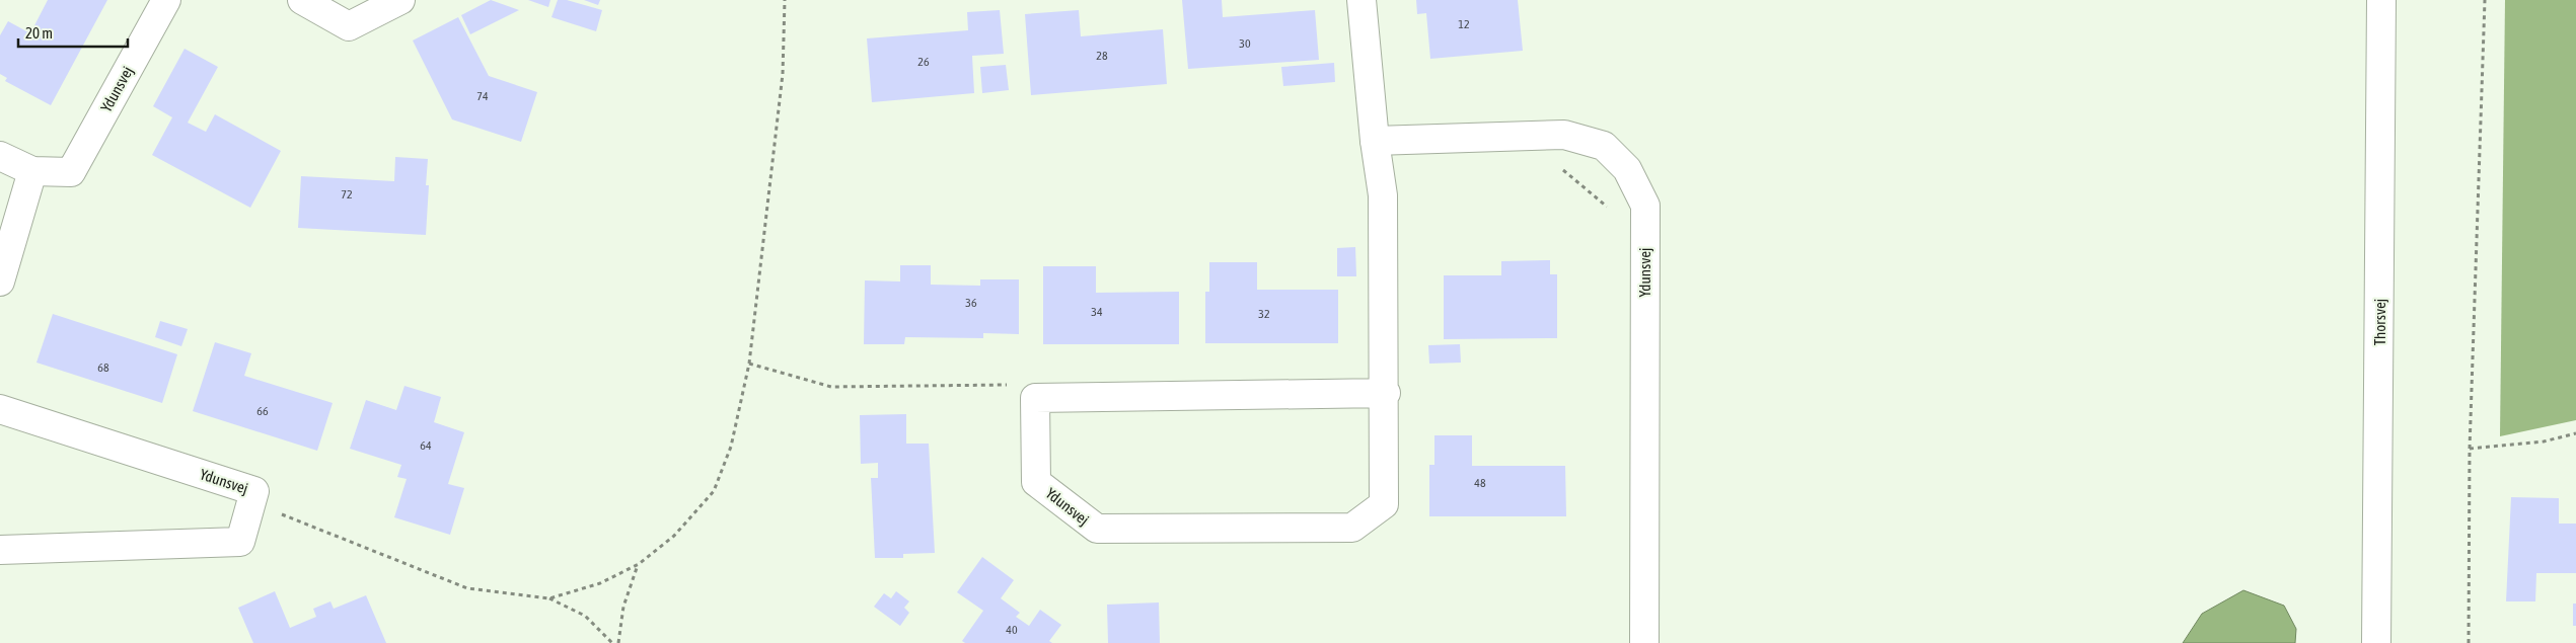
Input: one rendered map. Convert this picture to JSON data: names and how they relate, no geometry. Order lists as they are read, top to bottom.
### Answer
{
  "streets": {
    "street": ["Ydunsvej", "Thorsvej"]
  },
  "house_numbers": [
    "12",
    "30",
    "28",
    "26",
    "74",
    "72",
    "36",
    "34",
    "32",
    "68",
    "66",
    "64",
    "48",
    "40"
  ],
  "scale_bar": "20 m"
}
